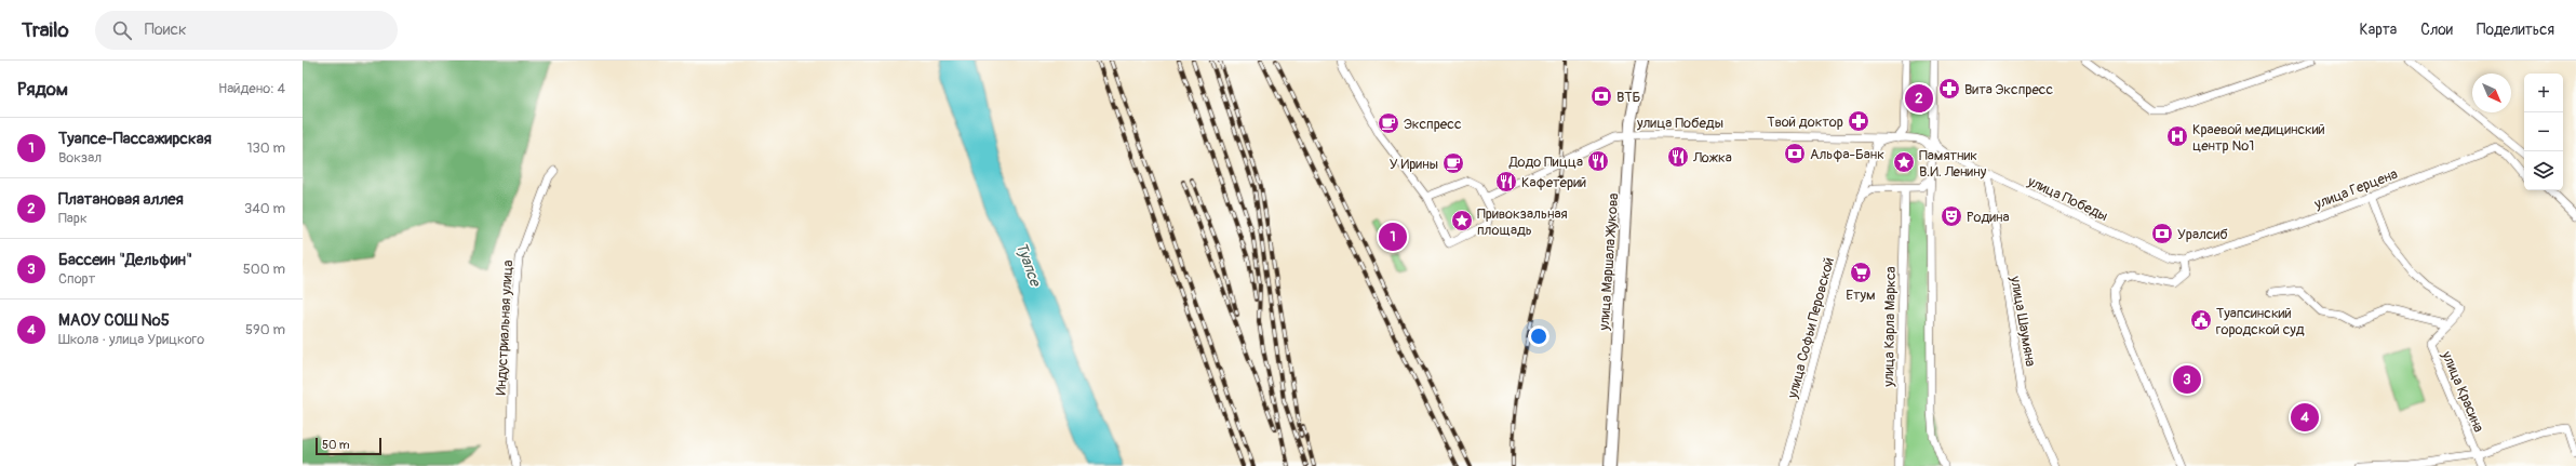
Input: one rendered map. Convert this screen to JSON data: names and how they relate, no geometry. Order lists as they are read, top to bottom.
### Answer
{
  "streets": {
    "main road": ["улица Маршала Жукова"],
    "street": [
      "улица Победы",
      "улица Герцена",
      "улица Шаумяна",
      "улица Карла Маркса",
      "Индустриальная улица",
      "улица Софьи Перовской",
      "улица Красина"
    ]
  },
  "crossings": [
    ["улица Победы", "улица Герцена"],
    ["улица Победы", "улица Маршала Жукова"],
    ["улица Победы", "улица Шаумяна"],
    ["улица Победы", "улица Карла Маркса"],
    ["улица Победы", "улица Софьи Перовской"],
    ["улица Герцена", "улица Красина"],
    ["улица Карла Маркса", "улица Софьи Перовской"]
  ],
  "water": ["Туапсе"],
  "places": {
    "pharmacy": ["Вита Экспресс", "Твой доктор"],
    "bank": ["ВТБ", "Альфа-Банк", "Уралсиб"],
    "cafe": ["Экспресс", "У Ирины"],
    "hospital": ["Краевой медицинский центр №1"],
    "restaurant": ["Ложка", "Додо Пицца", "Кафетерий"],
    "place": ["Памятник В.И. Ленину", "Привокзальная площадь"],
    "theatre": ["Родина"],
    "supermarket": ["Етум"],
    "public building": ["Туапсинский городской суд"]
  },
  "scale_bar": "50 m",
  "north": "bottom right",
  "page": {
    "header": "Trailo",
    "search": "Поиск",
    "nav": ["Карта", "Слои", "Поделиться"],
    "heading": ["Рядом", "Найдено: 4"],
    "map_buttons": ["+", "−"],
    "pins": [
      "2",
      "1",
      "3",
      "4"
    ],
    "list": [
      {
        "mark": "1",
        "name": "Туапсе-Пассажирская",
        "note": "Вокзал",
        "value": "130 m"
      },
      {
        "mark": "2",
        "name": "Платановая аллея",
        "note": "Парк",
        "value": "340 m"
      },
      {
        "mark": "3",
        "name": "Бассеин \"Дельфин\"",
        "note": "Спорт",
        "value": "500 m"
      },
      {
        "mark": "4",
        "name": "МАОУ СОШ №5",
        "note": "Школа · улица Урицкого",
        "value": "590 m"
      }
    ],
    "scale": "50 m"
  }
}
